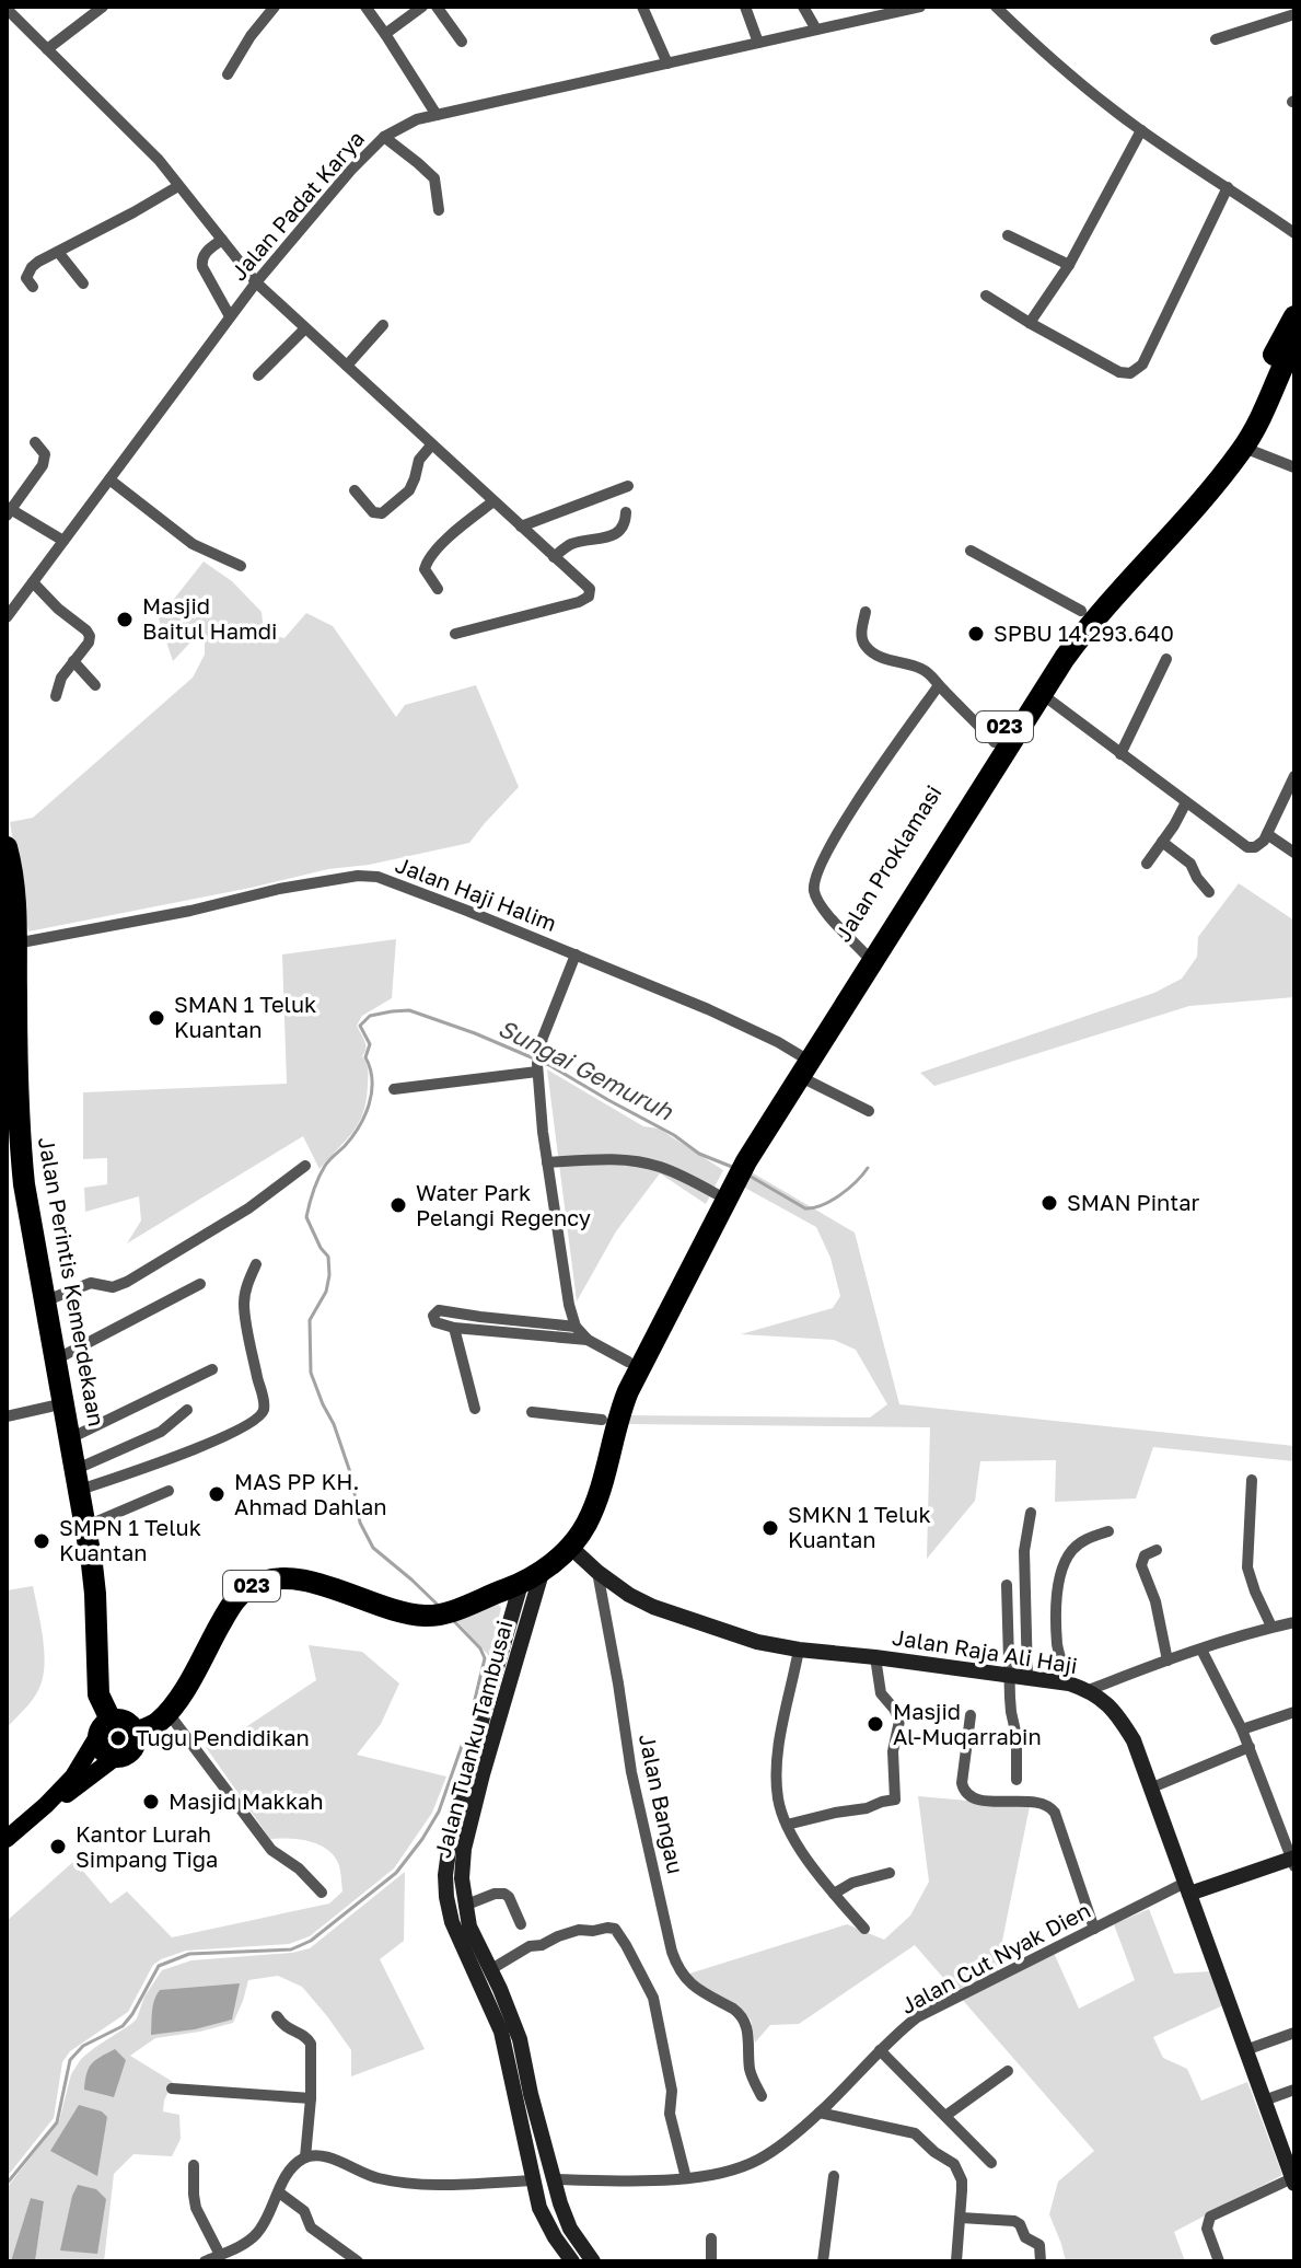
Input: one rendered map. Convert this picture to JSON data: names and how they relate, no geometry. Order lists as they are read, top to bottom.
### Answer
{
  "streets": {
    "highway": ["023", "Jalan Proklamasi", "Jalan Perintis Kemerdekaan"],
    "main road": ["Jalan Raja Ali Haji", "Jalan Tuanku Tambusai"],
    "street": [
      "Jalan Padat Karya",
      "Jalan Haji Halim",
      "Jalan Bangau",
      "Jalan Cut Nyak Dien"
    ]
  },
  "crossings": [
    ["023", "Jalan Proklamasi"],
    ["023", "Jalan Perintis Kemerdekaan"],
    ["023", "Jalan Tuanku Tambusai"],
    ["Jalan Proklamasi", "Jalan Haji Halim"],
    ["Jalan Proklamasi", "Jalan Raja Ali Haji"],
    ["Jalan Proklamasi", "Jalan Tuanku Tambusai"],
    ["Jalan Haji Halim", "Jalan Perintis Kemerdekaan"],
    ["Jalan Raja Ali Haji", "Jalan Bangau"],
    ["Jalan Raja Ali Haji", "Jalan Cut Nyak Dien"],
    ["Jalan Tuanku Tambusai", "Jalan Cut Nyak Dien"]
  ],
  "water": ["Sungai Gemuruh"],
  "places": [
    "Masjid Baitul Hamdi",
    "SPBU 14.293.640",
    "SMAN 1 Teluk Kuantan",
    "SMAN Pintar",
    "Water Park Pelangi Regency",
    "MAS PP KH. Ahmad Dahlan",
    "SMKN 1 Teluk Kuantan",
    "SMPN 1 Teluk Kuantan",
    "Masjid Al-Muqarrabin",
    "Tugu Pendidikan",
    "Masjid Makkah",
    "Kantor Lurah Simpang Tiga"
  ]
}
